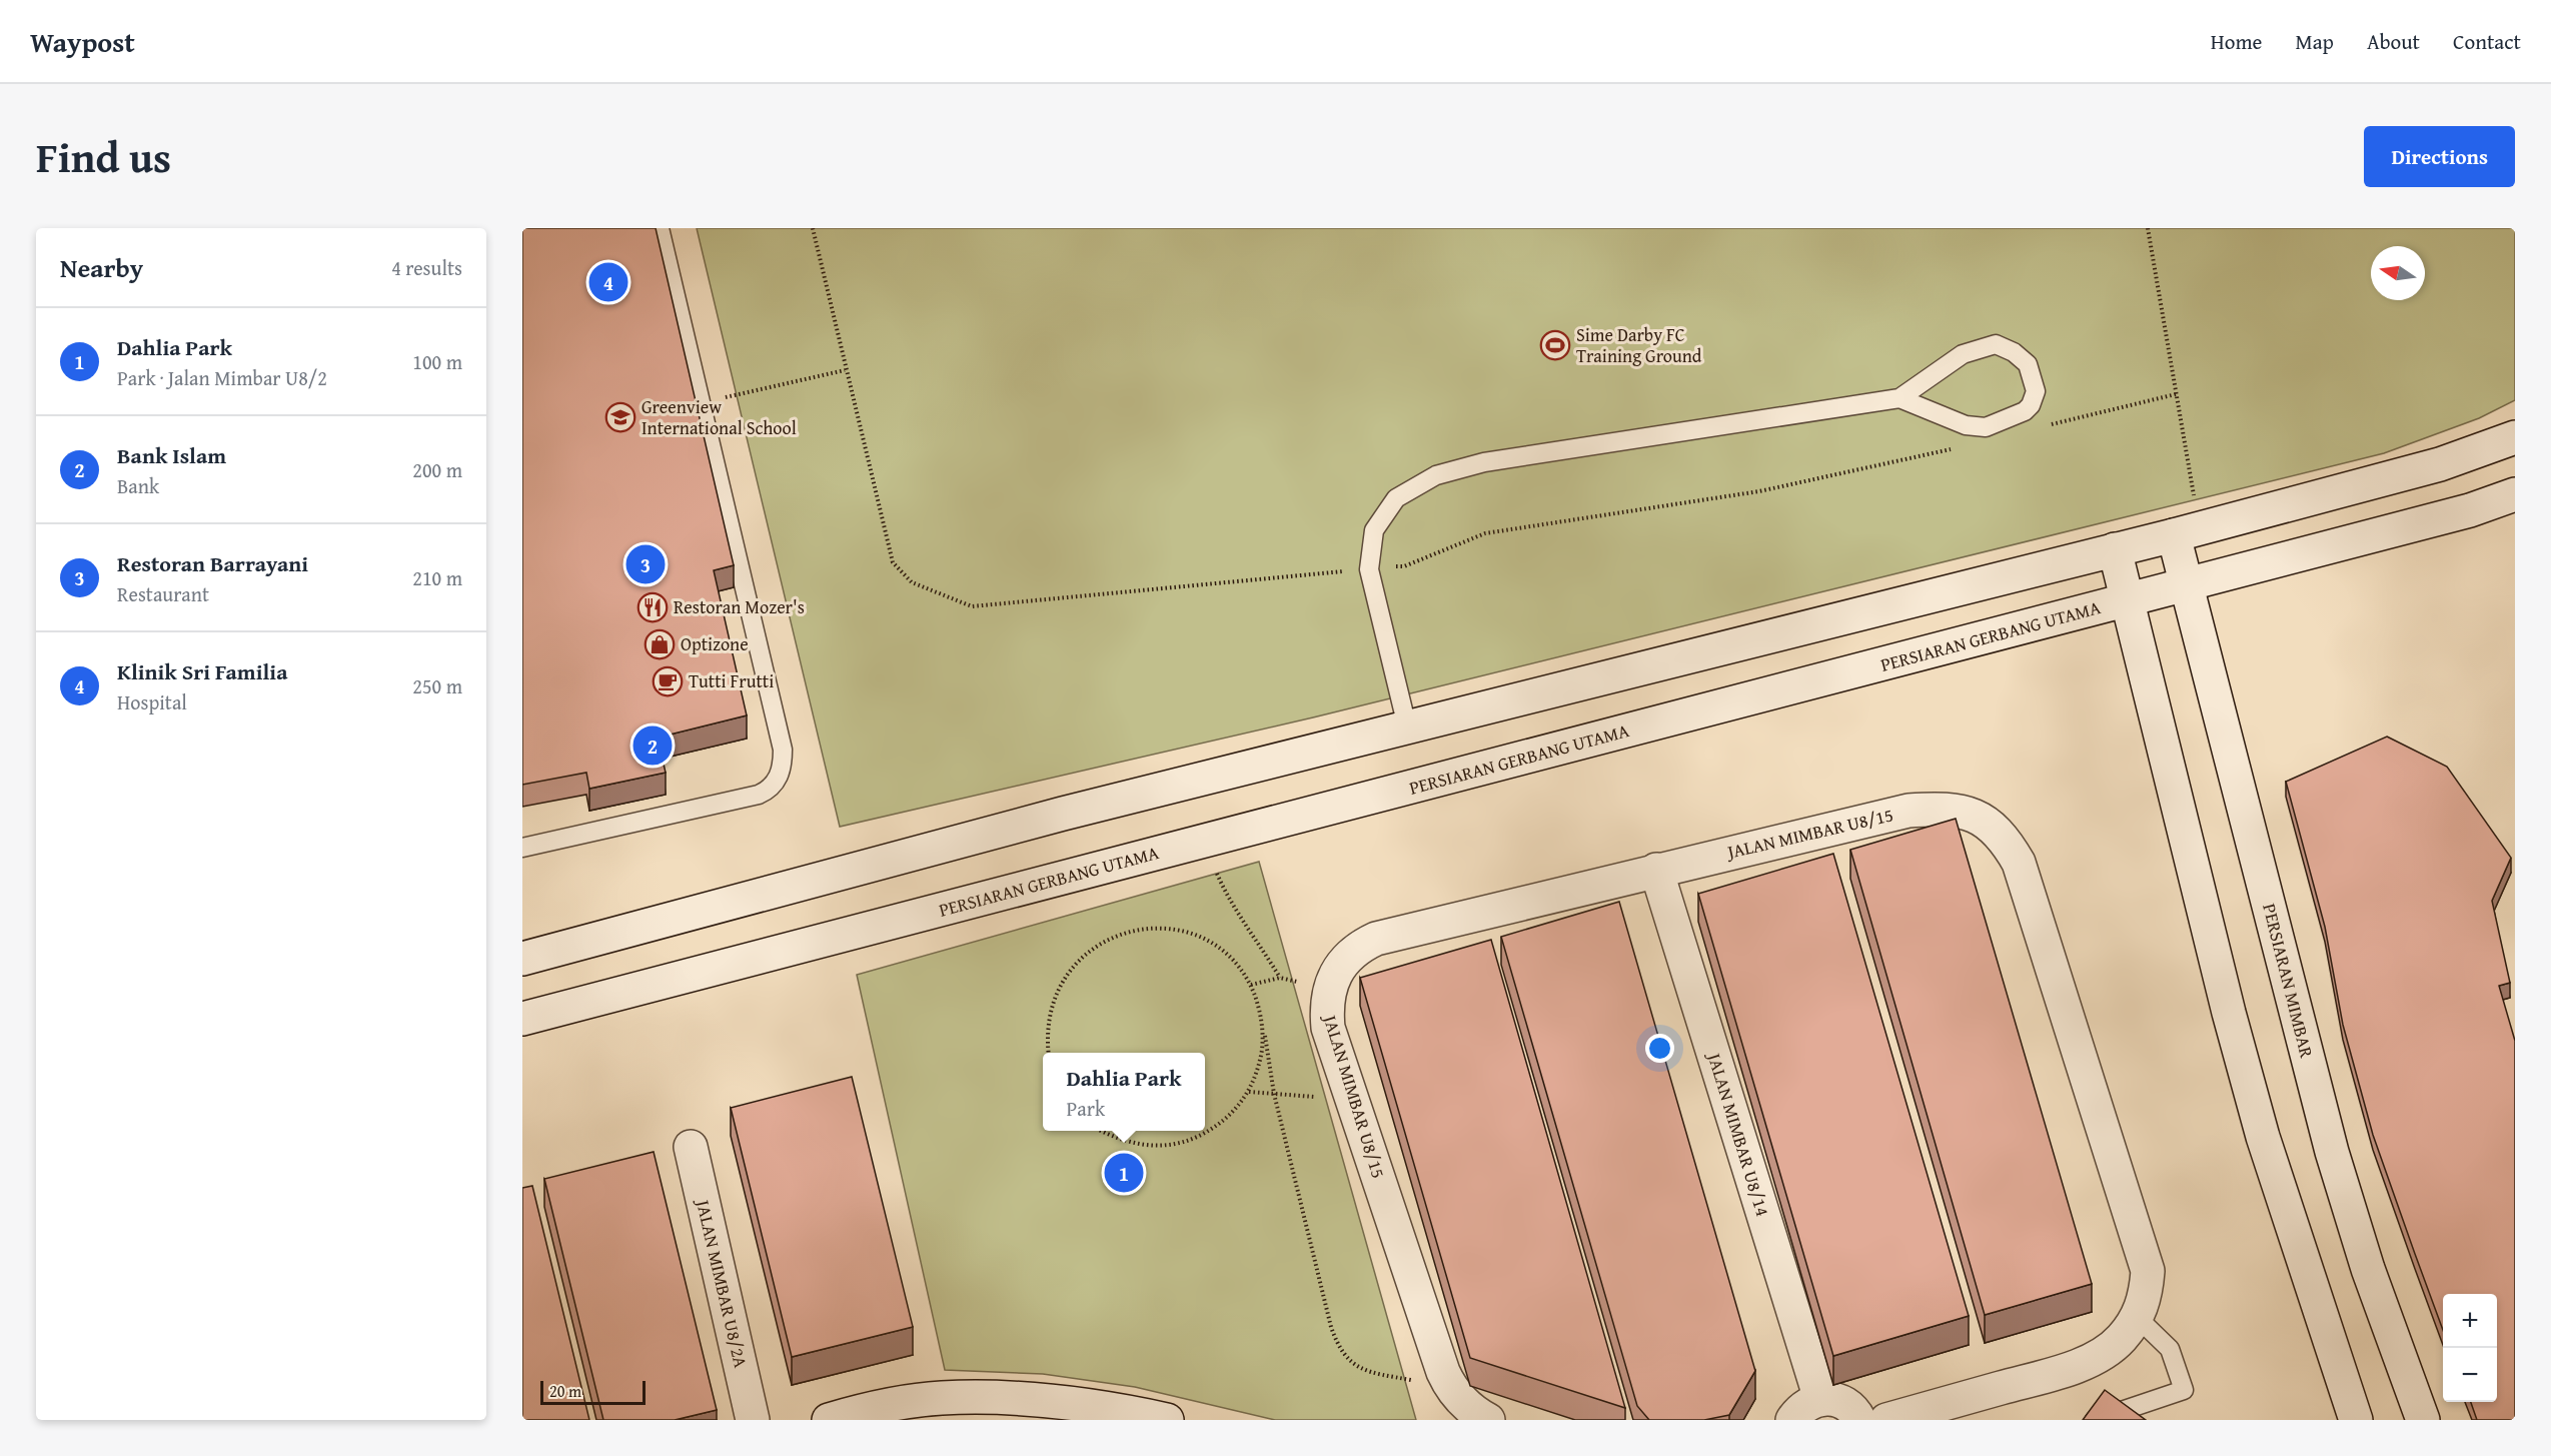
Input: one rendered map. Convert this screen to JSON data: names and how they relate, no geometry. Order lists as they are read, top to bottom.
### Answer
{
  "streets": {
    "street": [
      "PERSIARAN GERBANG UTAMA",
      "JALAN MIMBAR U8/15",
      "PERSIARAN MIMBAR",
      "JALAN MIMBAR U8/14",
      "JALAN MIMBAR U8/2A"
    ]
  },
  "crossings": [
    ["PERSIARAN GERBANG UTAMA", "PERSIARAN MIMBAR"],
    ["JALAN MIMBAR U8/15", "JALAN MIMBAR U8/14"]
  ],
  "places": {
    "sports": ["Sime Darby FC Training Ground"],
    "school or university": ["Greenview International School"],
    "restaurant": ["Restoran Mozer's"],
    "shop": ["Optizone"],
    "cafe": ["Tutti Frutti"]
  },
  "scale_bar": "20 m",
  "north": "left",
  "page": {
    "header": "Waypost",
    "nav": [
      "Home",
      "Map",
      "About",
      "Contact"
    ],
    "title": "Find us",
    "buttons": "Directions",
    "heading": ["Nearby", "4 results"],
    "pins": [
      "4",
      "3",
      "2",
      "1"
    ],
    "list": [
      {
        "mark": "1",
        "name": "Dahlia Park",
        "note": "Park · Jalan Mimbar U8/2",
        "value": "100 m"
      },
      {
        "mark": "2",
        "name": "Bank Islam",
        "note": "Bank",
        "value": "200 m"
      },
      {
        "mark": "3",
        "name": "Restoran Barrayani",
        "note": "Restaurant",
        "value": "210 m"
      },
      {
        "mark": "4",
        "name": "Klinik Sri Familia",
        "note": "Hospital",
        "value": "250 m"
      }
    ],
    "popup": ["Dahlia Park", "Park"],
    "map_buttons": ["+", "−"],
    "scale": "20 m"
  }
}
